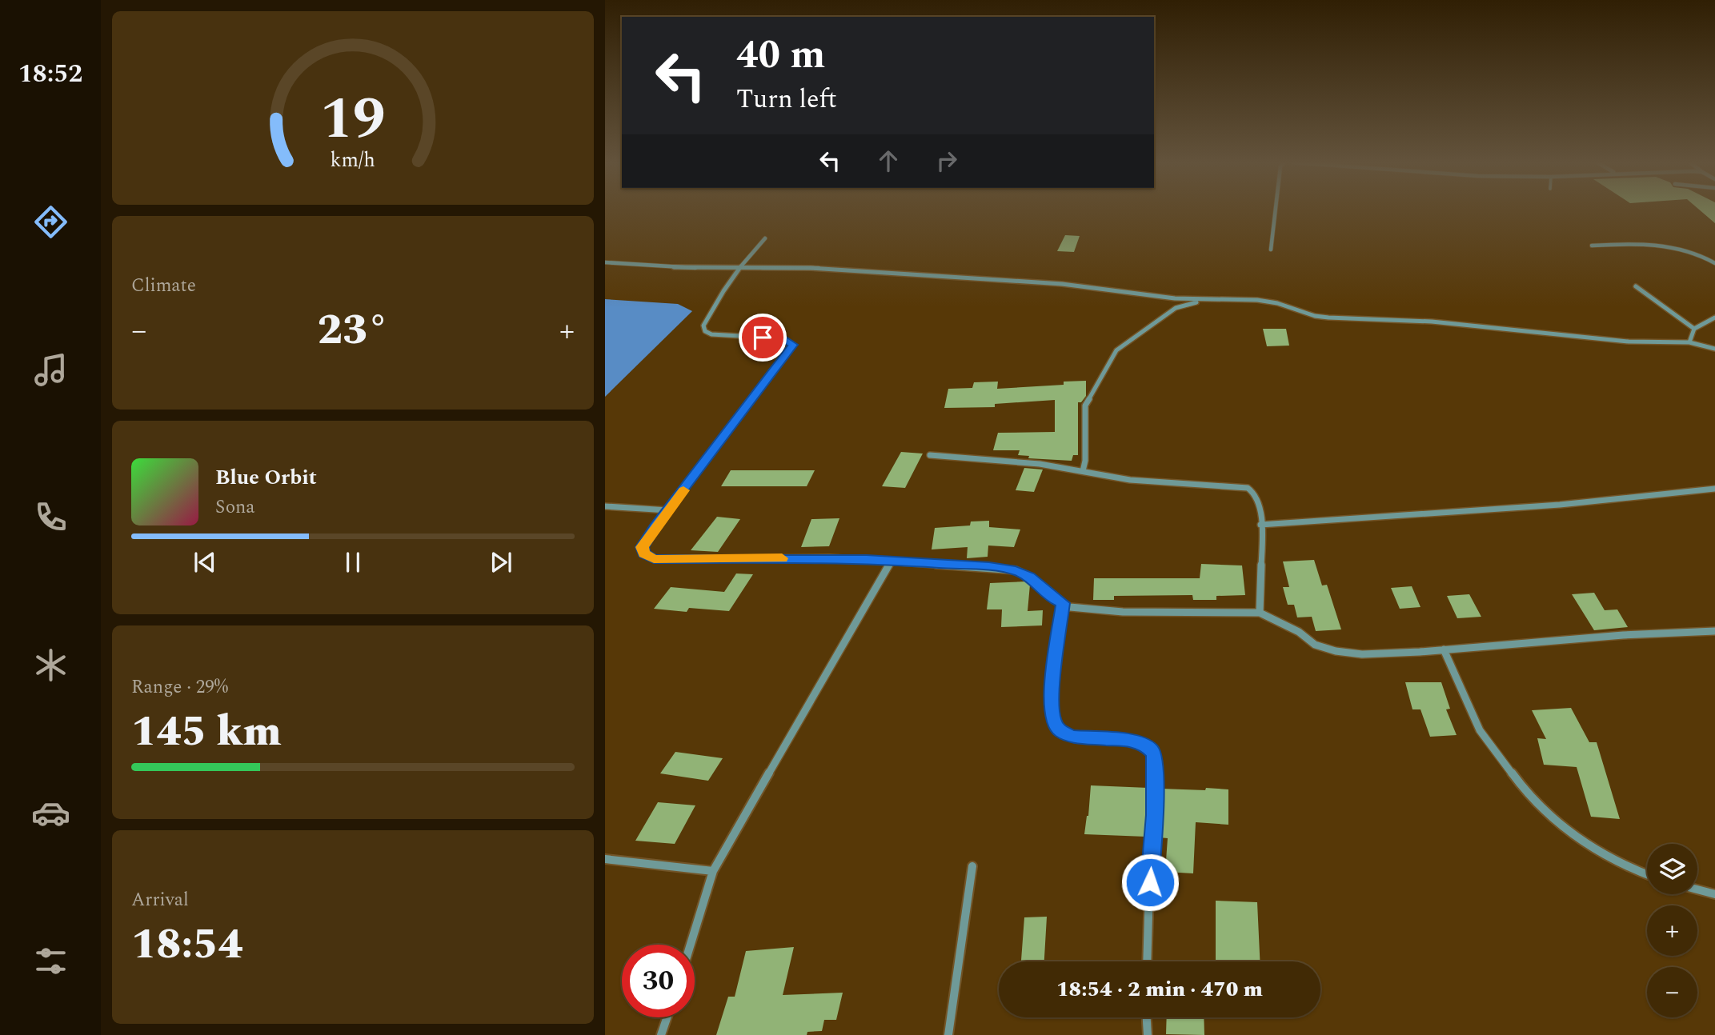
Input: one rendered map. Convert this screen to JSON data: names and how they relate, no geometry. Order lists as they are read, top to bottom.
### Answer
{
  "page": {
    "tabs": "18:52",
    "turn": ["40 m", "Turn left"],
    "tile": [
      "Climate",
      ["Range · 29%", "145 km"],
      ["Arrival", "18:54"]
    ],
    "heat": ["−", "23°", "+"],
    "song": ["Blue Orbit", "Sona"],
    "map_buttons": ["+", "−"],
    "limit": "30",
    "trip": "18:54 · 2 min · 470 m",
    "gauge": ["19", "km/h"]
  }
}
